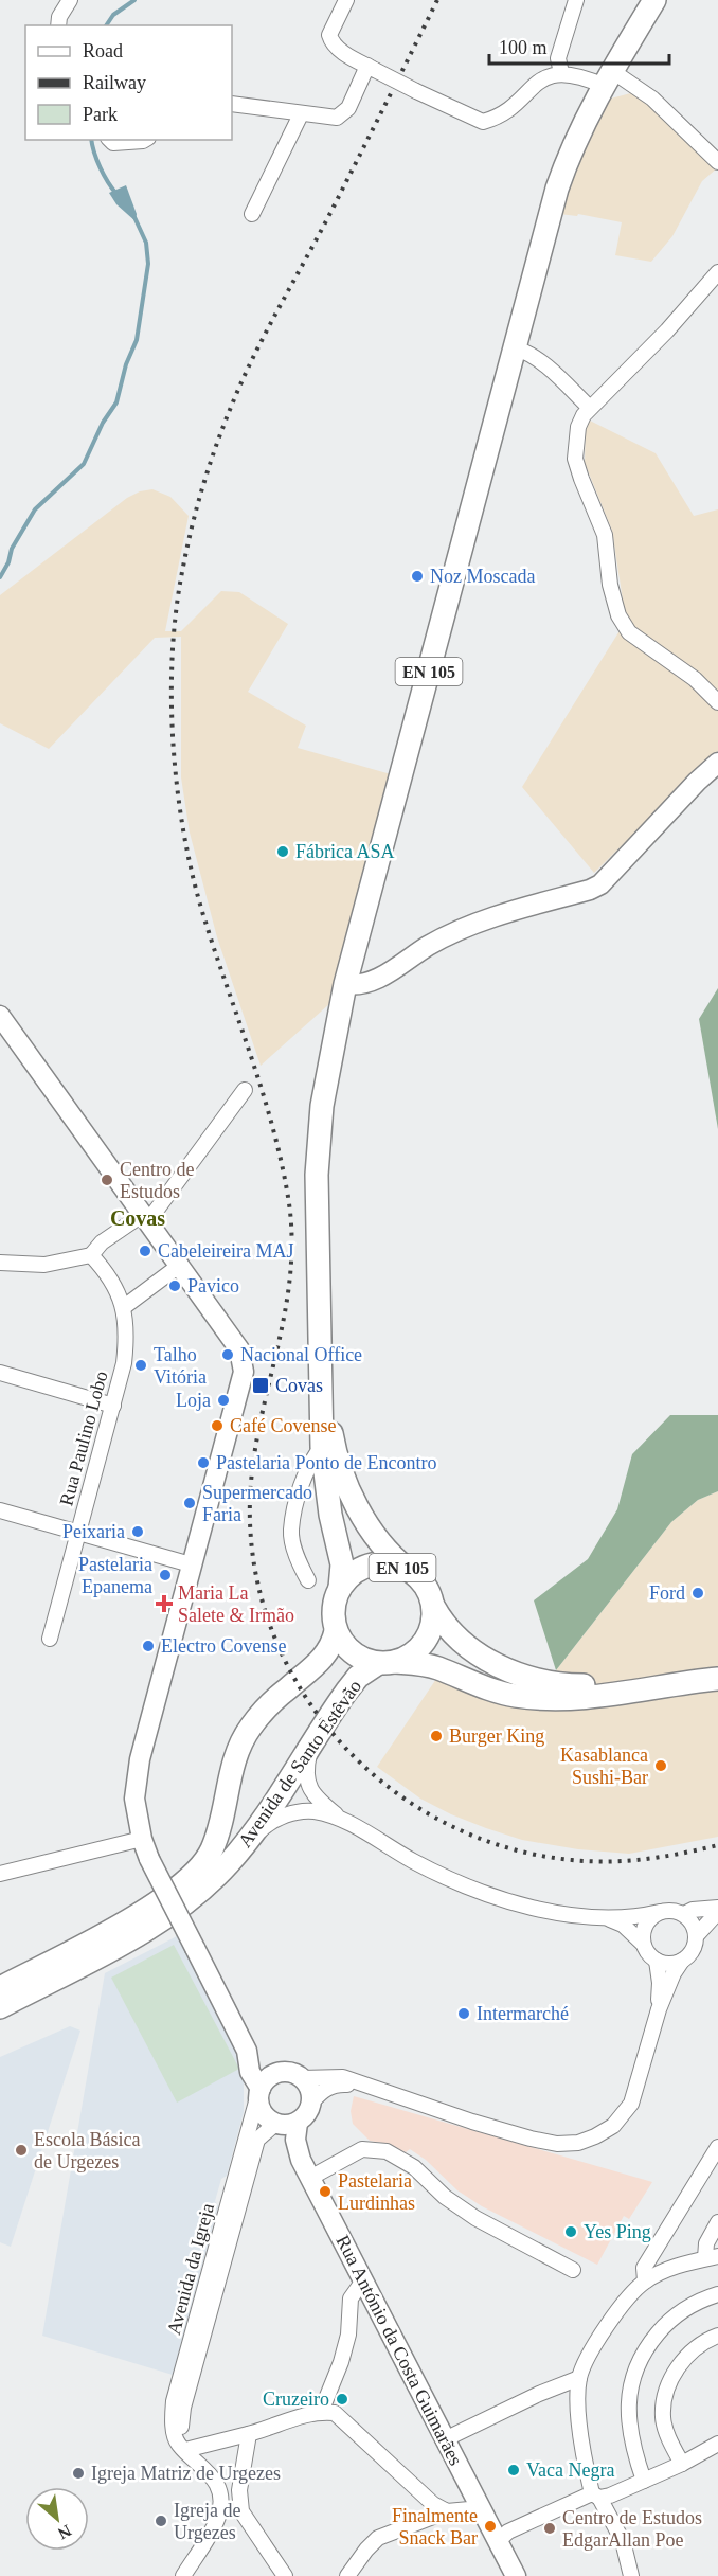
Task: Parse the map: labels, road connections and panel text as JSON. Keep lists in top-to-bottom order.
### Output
{
  "streets": {
    "main road": ["EN 105", "Avenida de Santo Estêvão", "Rua António da Costa Guimarães"],
    "street": ["Rua Paulino Lobo", "Avenida da Igreja"]
  },
  "crossings": [
    ["EN 105", "Avenida de Santo Estêvão"],
    ["Avenida da Igreja", "Rua António da Costa Guimarães"]
  ],
  "districts": ["Covas"],
  "places": {
    "other": [
      "Noz Moscada",
      "Fábrica ASA",
      "Centro de Estudos",
      "Cabeleireira MAJ",
      "Pavico",
      "Nacional Office",
      "Talho Vitória",
      "Loja",
      "Café Covense",
      "Pastelaria Ponto de Encontro",
      "Supermercado Faria",
      "Peixaria",
      "Pastelaria Epanema",
      "Ford",
      "Electro Covense",
      "Burger King",
      "Kasablanca Sushi-Bar",
      "Intermarché",
      "Escola Básica de Urgezes",
      "Pastelaria Lurdinhas",
      "Yes Ping",
      "Cruzeiro",
      "Vaca Negra",
      "Igreja Matriz de Urgezes",
      "Igreja de Urgezes",
      "Finalmente Snack Bar",
      "Centro de Estudos EdgarAllan Poe"
    ],
    "transit": ["Covas"],
    "health": ["Maria La Salete & Irmão"]
  },
  "legend": ["Road", "Railway", "Park"],
  "scale_bar": "100 m",
  "north": "bottom right"
}
